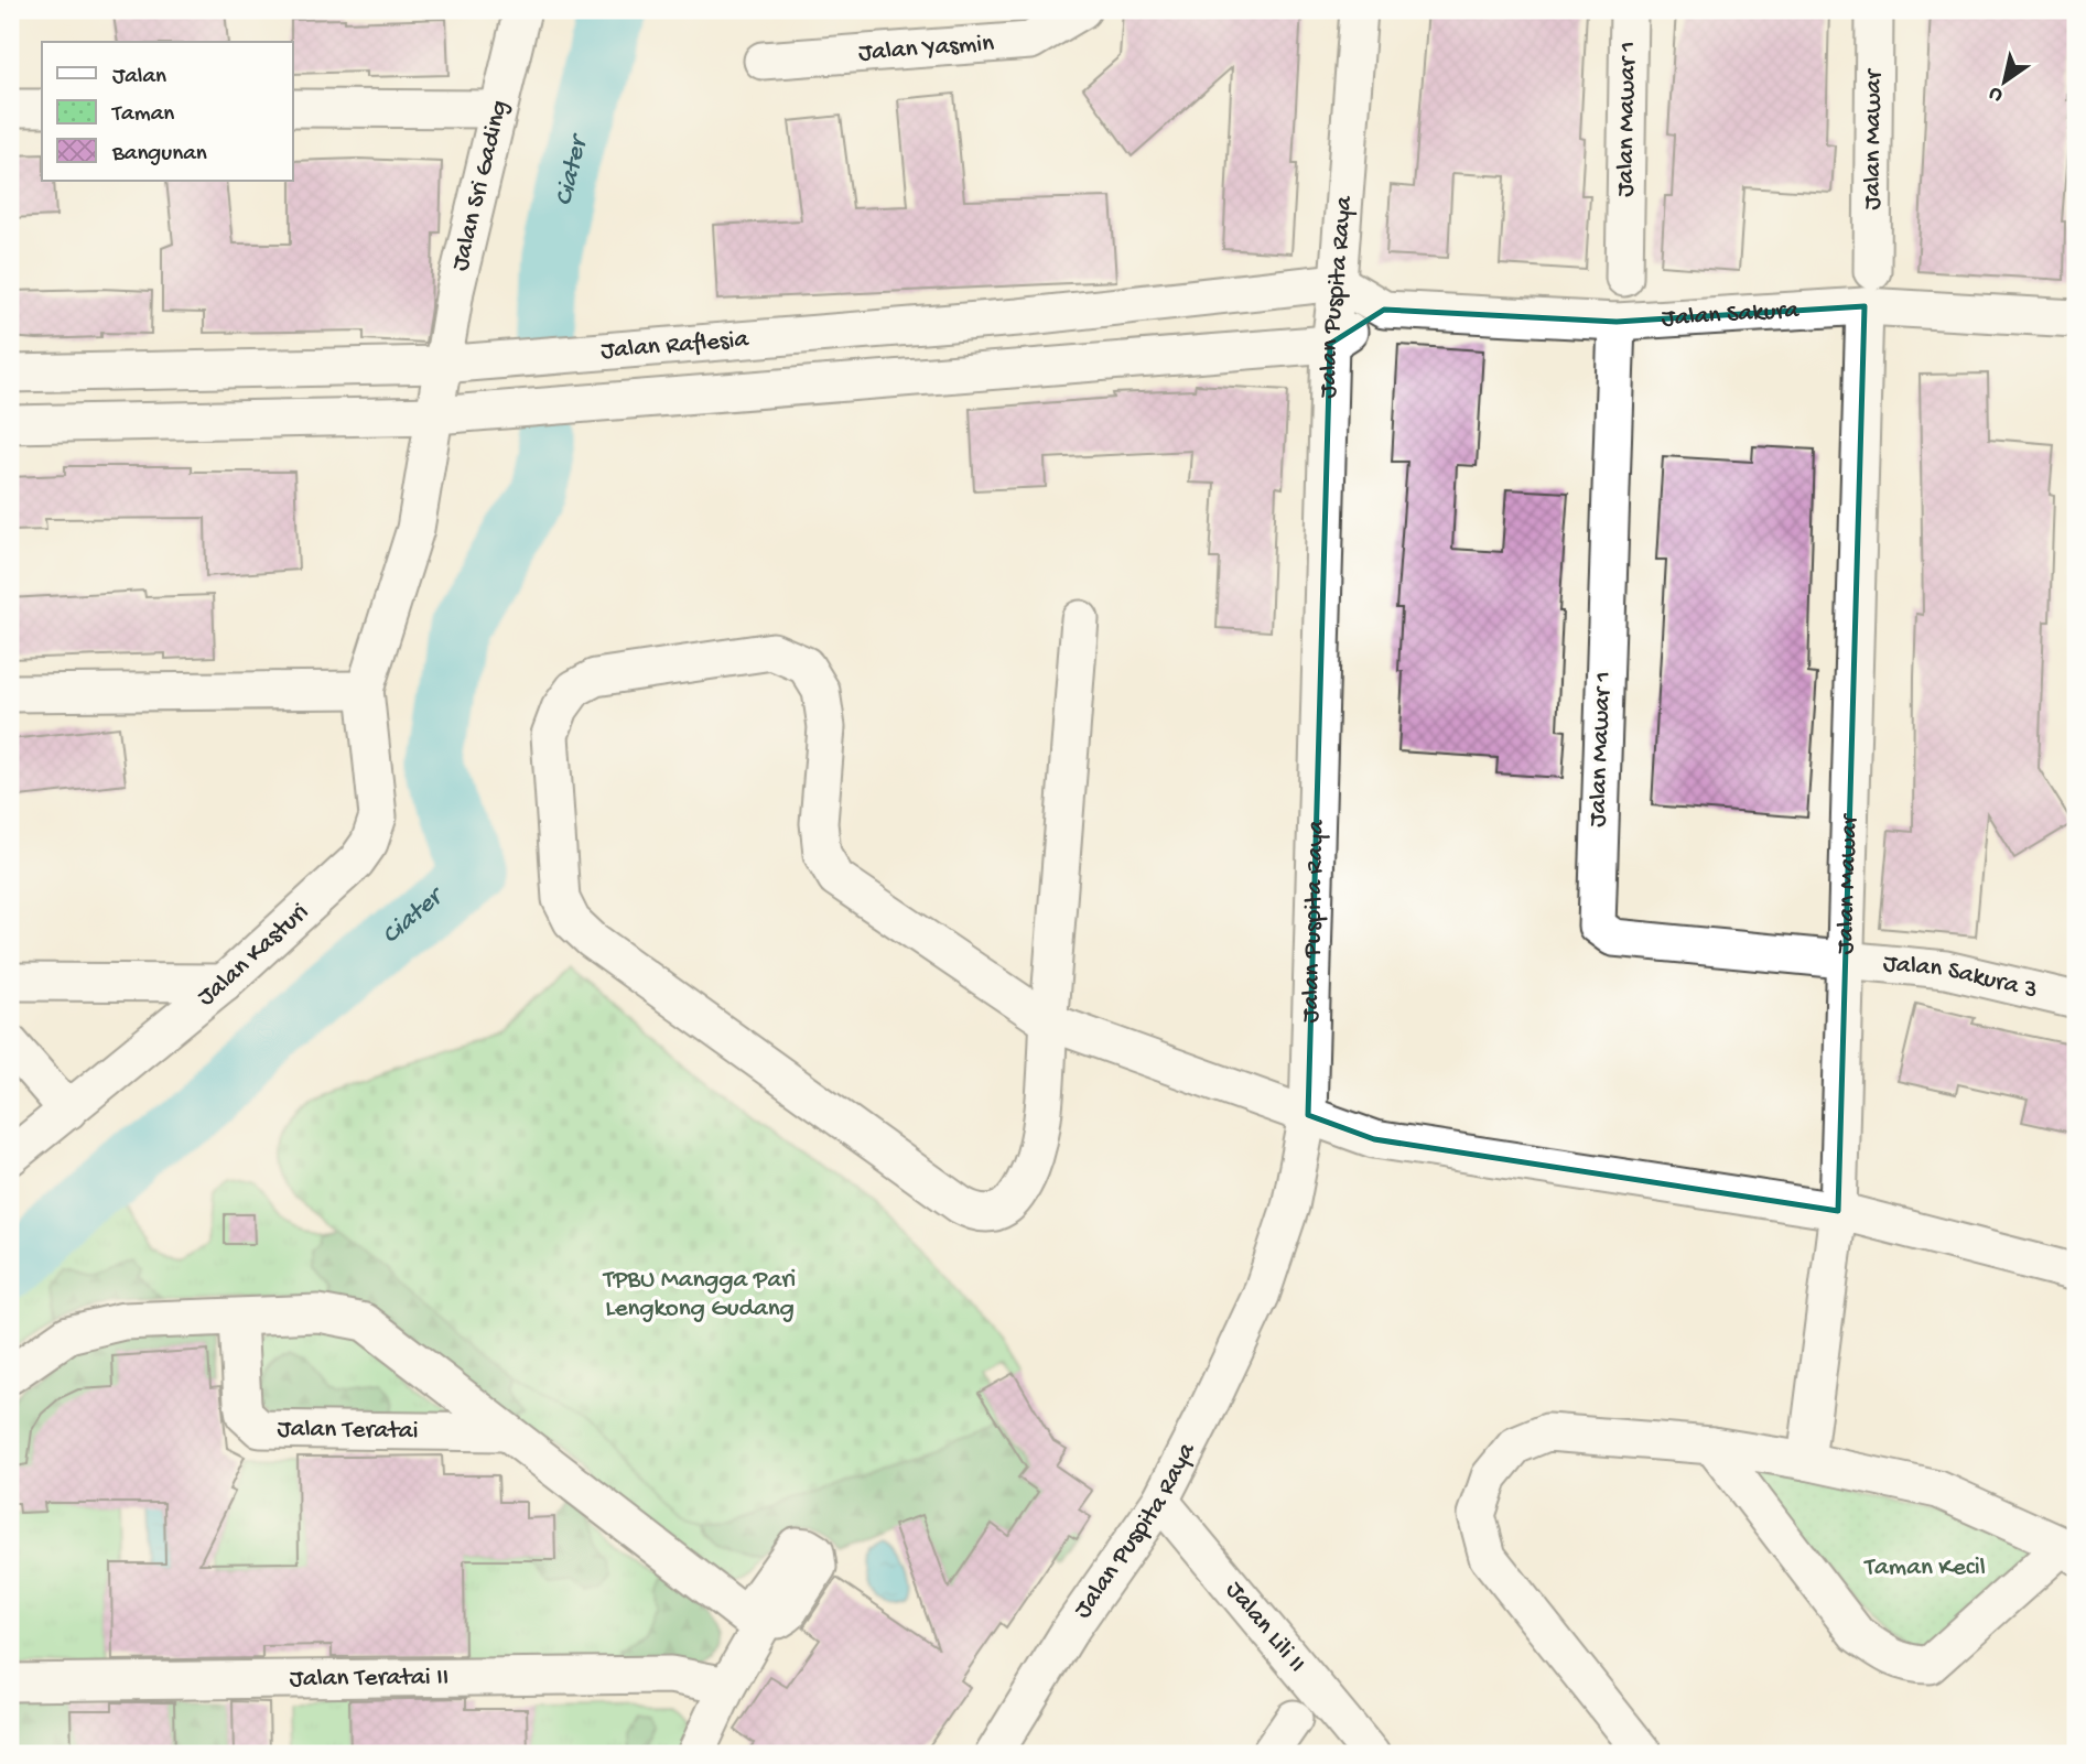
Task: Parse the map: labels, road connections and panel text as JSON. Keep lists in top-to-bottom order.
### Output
{
  "streets": {
    "street": [
      "Jalan Yasmin",
      "Jalan Mawar 1",
      "Jalan Mawar",
      "Jalan Sri Gading",
      "Jalan Puspita Raya",
      "Jalan Sakura",
      "Jalan Raflesia",
      "Jalan Kasturi",
      "Jalan Sakura 3",
      "Jalan Teratai",
      "Jalan Lili II",
      "Jalan Teratai II"
    ]
  },
  "crossings": [
    ["Jalan Mawar 1", "Jalan Mawar"],
    ["Jalan Mawar 1", "Jalan Sakura"],
    ["Jalan Mawar 1", "Jalan Sakura 3"],
    ["Jalan Mawar", "Jalan Sakura"],
    ["Jalan Mawar", "Jalan Sakura 3"],
    ["Jalan Sri Gading", "Jalan Raflesia"],
    ["Jalan Sri Gading", "Jalan Kasturi"],
    ["Jalan Puspita Raya", "Jalan Sakura"],
    ["Jalan Puspita Raya", "Jalan Raflesia"],
    ["Jalan Puspita Raya", "Jalan Lili II"],
    ["Jalan Sakura", "Jalan Raflesia"],
    ["Jalan Raflesia", "Jalan Kasturi"]
  ],
  "water": ["Ciater"],
  "parks": ["TPBU Mangga Pari Lengkong Gudang", "Taman Kecil"],
  "legend": ["Jalan", "Taman", "Bangunan"],
  "north": "bottom left"
}
